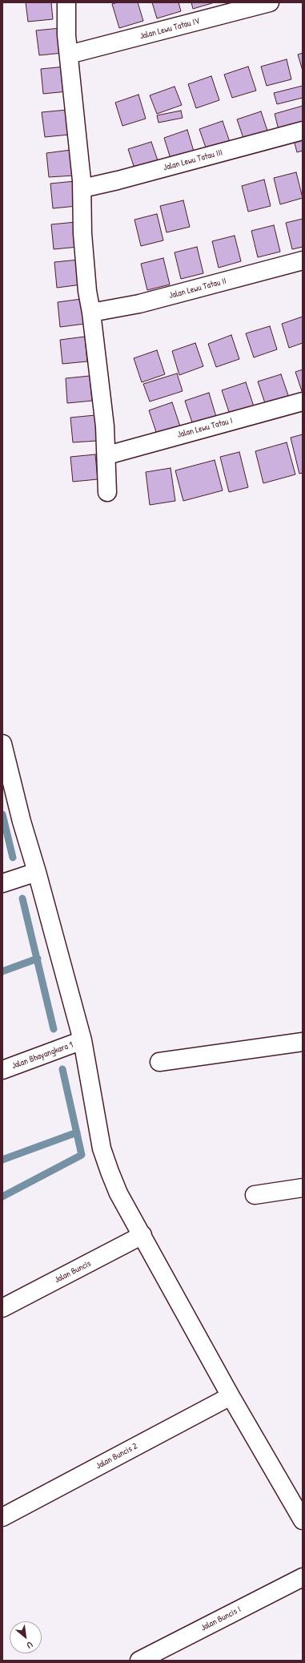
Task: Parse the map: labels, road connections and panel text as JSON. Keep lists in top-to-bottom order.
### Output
{
  "streets": {
    "street": [
      "Jalan Lewu Tatau IV",
      "Jalan Lewu Tatau III",
      "Jalan Lewu Tatau II",
      "Jalan Lewu Tatau I",
      "Jalan Bhayangkara 1",
      "Jalan Buncis",
      "Jalan Buncis 2",
      "Jalan Buncis I"
    ]
  },
  "north": "bottom right"
}
